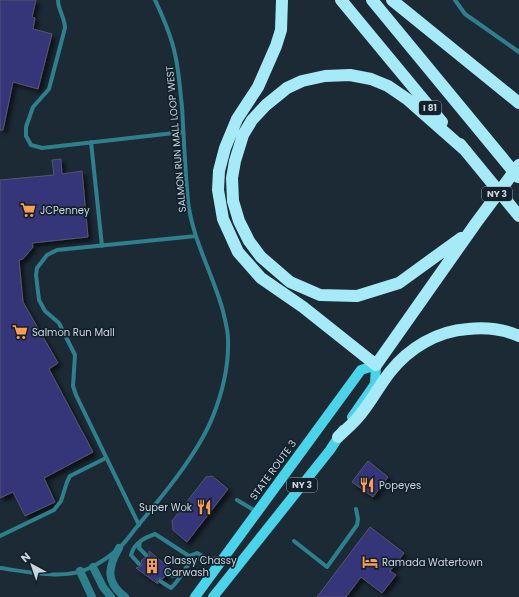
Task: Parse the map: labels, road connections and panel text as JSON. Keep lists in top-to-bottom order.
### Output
{
  "streets": {
    "highway": ["I 81", "NY 3", "STATE ROUTE 3"],
    "lane": ["SALMON RUN MALL LOOP WEST"]
  },
  "crossings": [
    ["NY 3", "STATE ROUTE 3"]
  ],
  "places": {
    "supermarket": ["JCPenney", "Salmon Run Mall"],
    "restaurant": ["Popeyes", "Super Wok"],
    "hotel": ["Ramada Watertown"],
    "building": ["Classy Chassy Carwash"]
  },
  "north": "top left"
}
